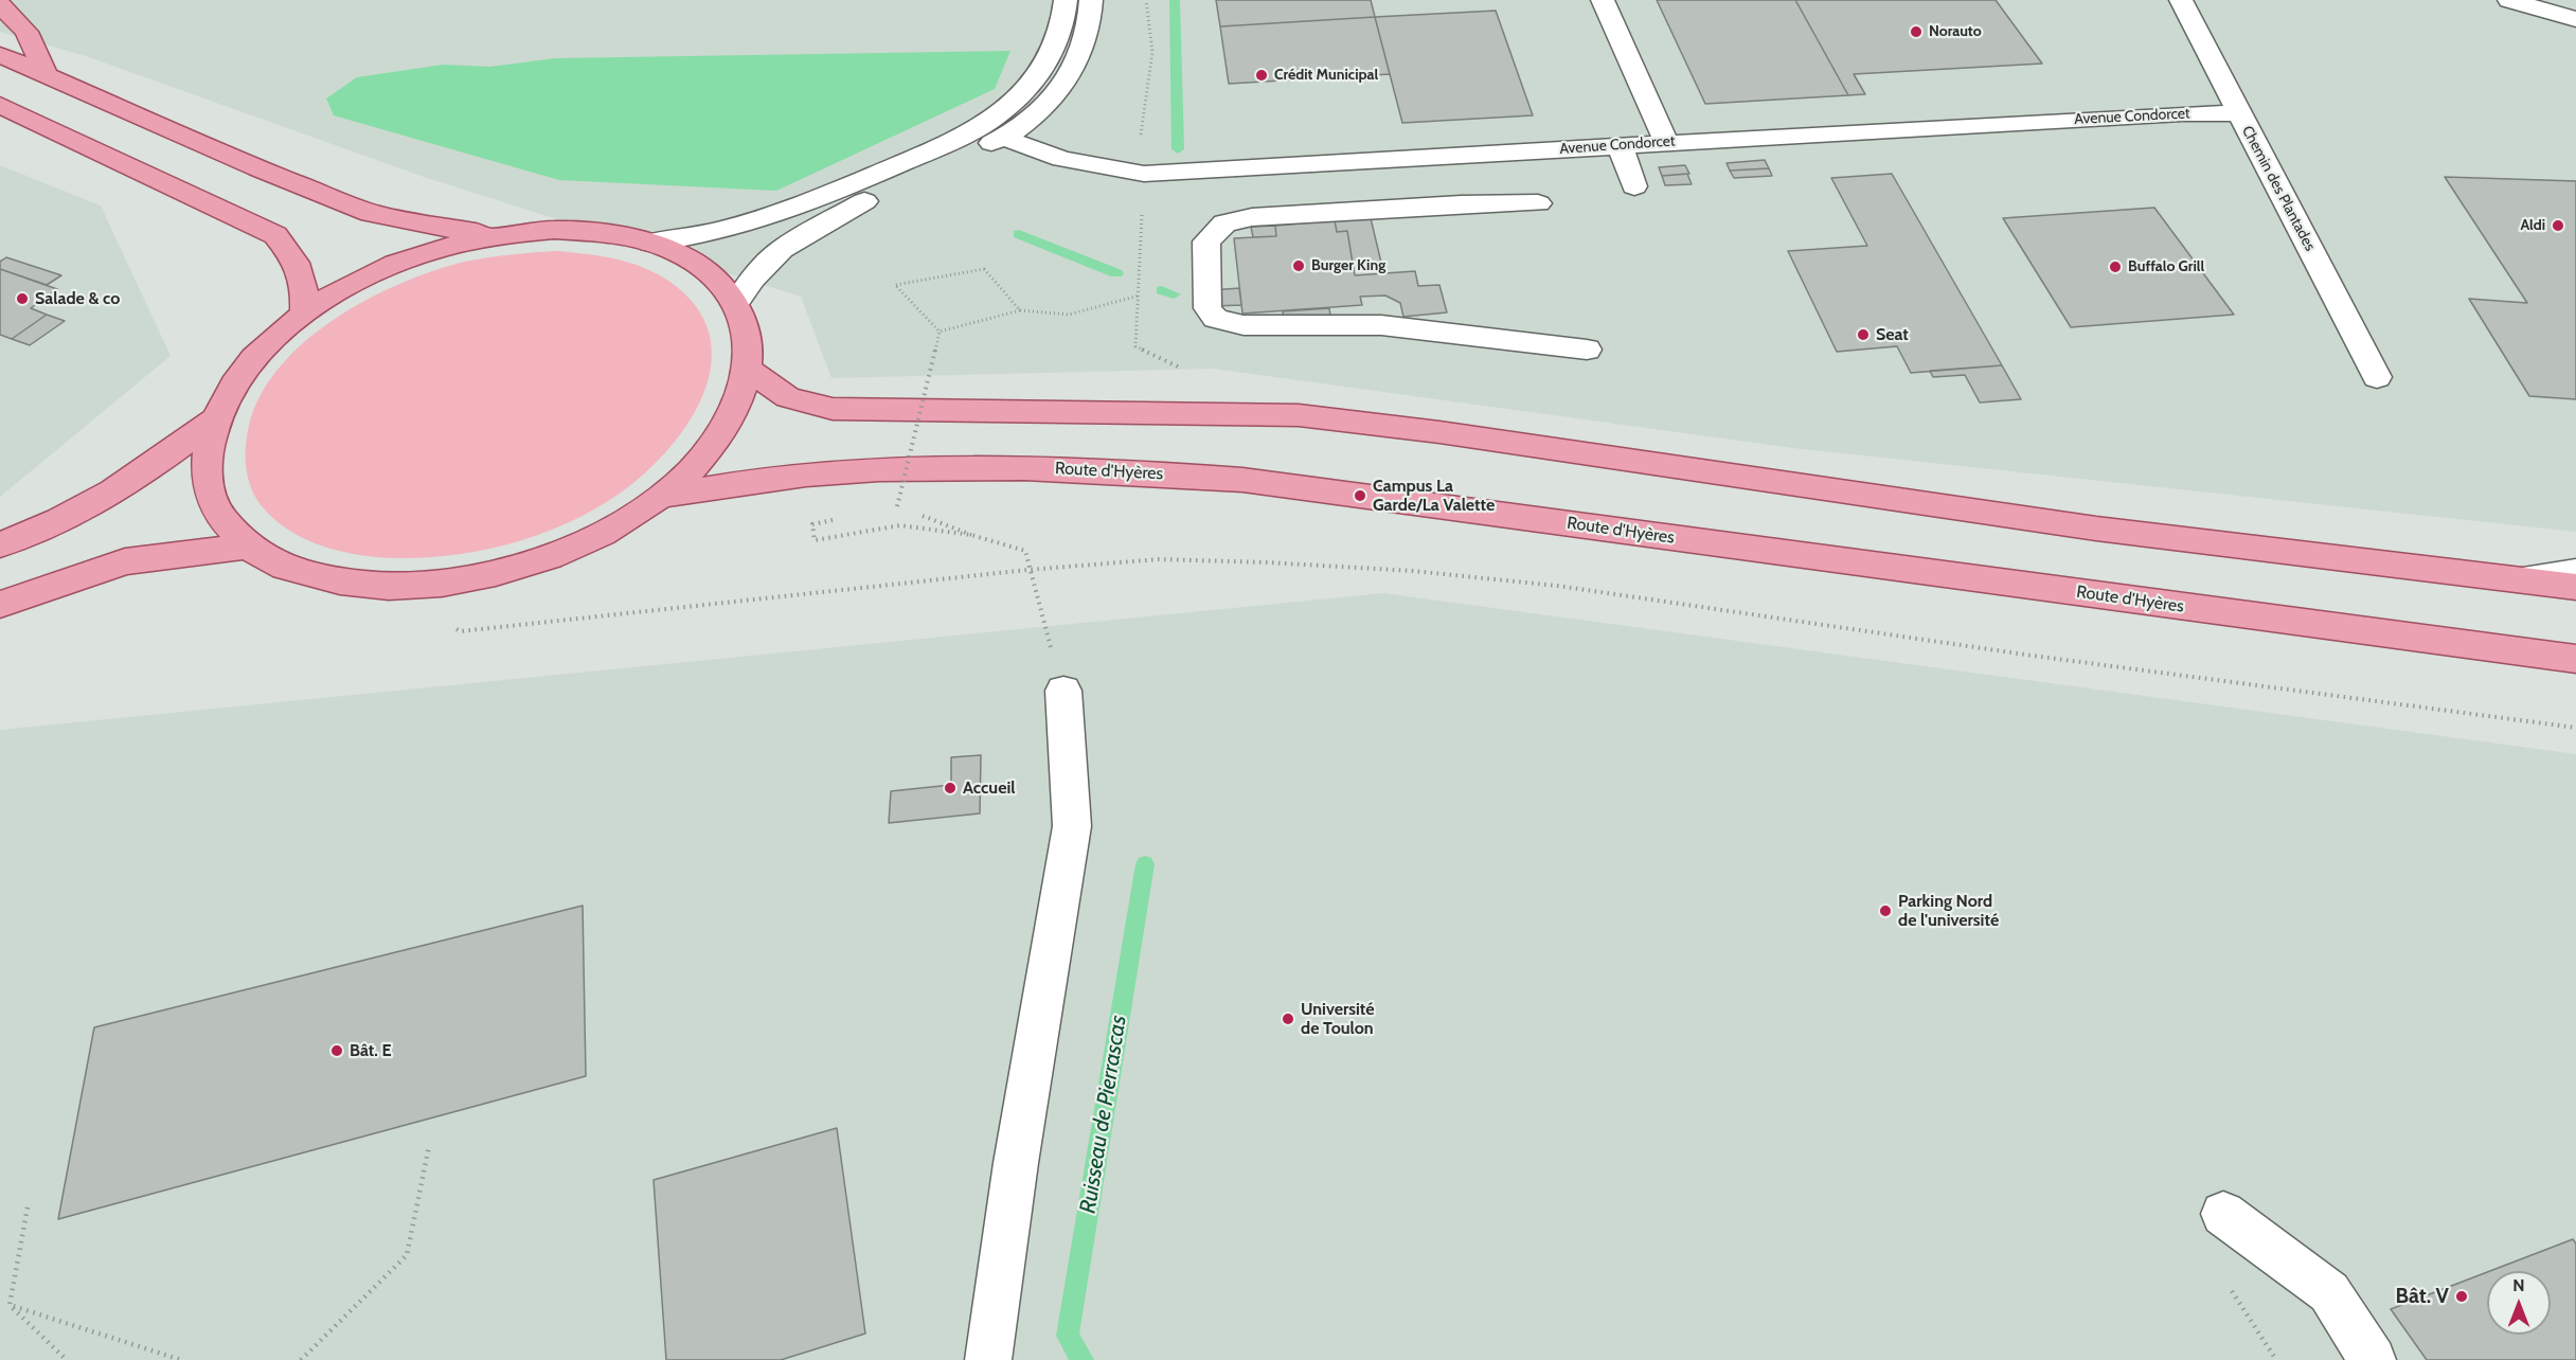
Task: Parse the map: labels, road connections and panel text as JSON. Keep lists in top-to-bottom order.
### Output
{
  "streets": {
    "main road": ["Route d'Hyères"],
    "street": ["Avenue Condorcet", "Chemin des Plantades"]
  },
  "crossings": [
    ["Avenue Condorcet", "Chemin des Plantades"]
  ],
  "water": ["Ruisseau de Pierrascas"],
  "places": [
    "Norauto",
    "Crédit Municipal",
    "Aldi",
    "Burger King",
    "Buffalo Grill",
    "Salade & co",
    "Seat",
    "Campus La Garde/La Valette",
    "Accueil",
    "Parking Nord de l'université",
    "Université de Toulon",
    "Bât. E",
    "Bât. V"
  ],
  "north": "top"
}
